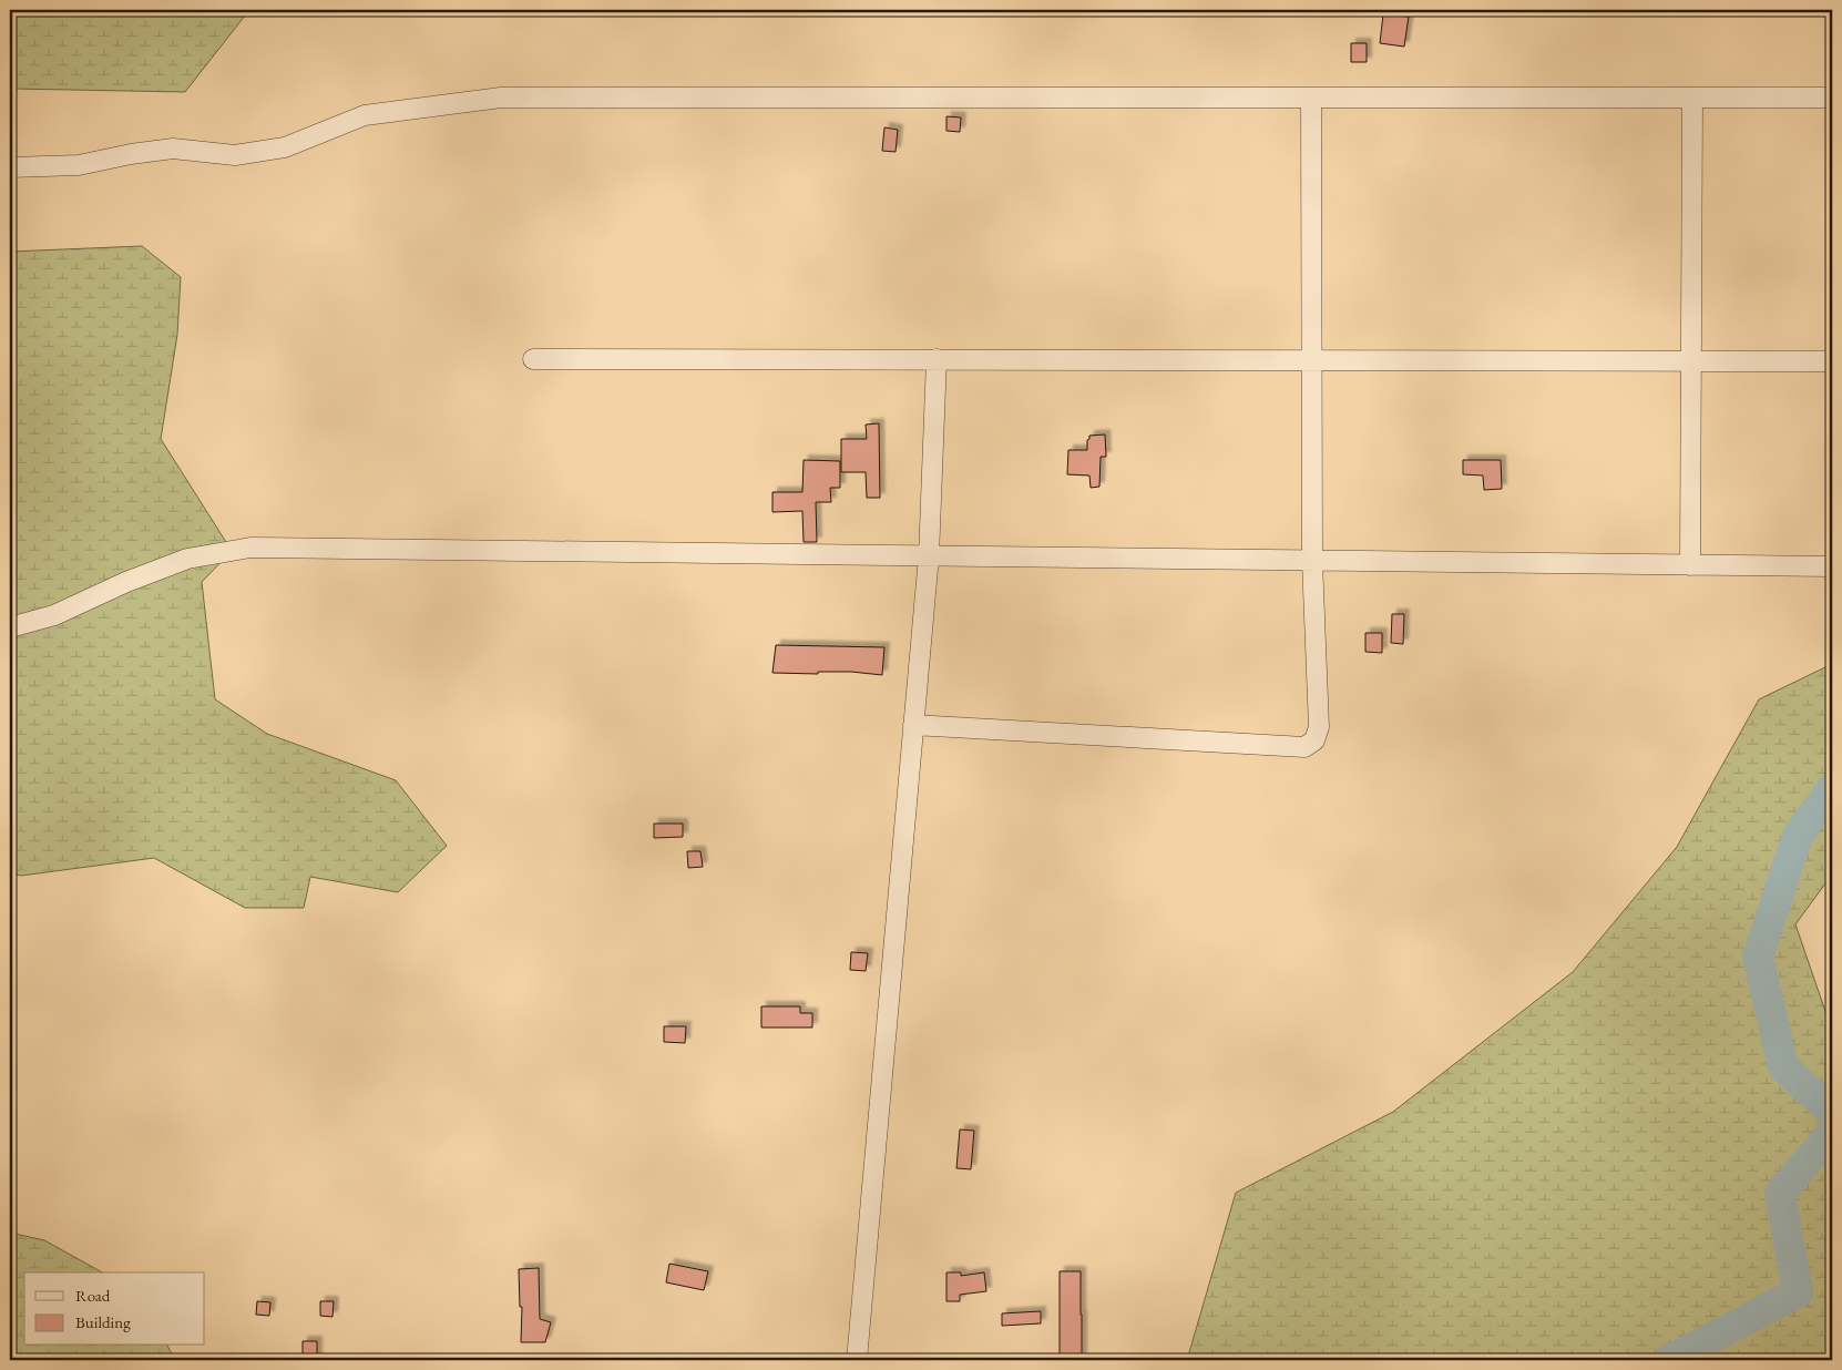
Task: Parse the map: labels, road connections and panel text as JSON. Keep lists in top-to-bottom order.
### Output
{
  "legend": ["Road", "Building"]
}
